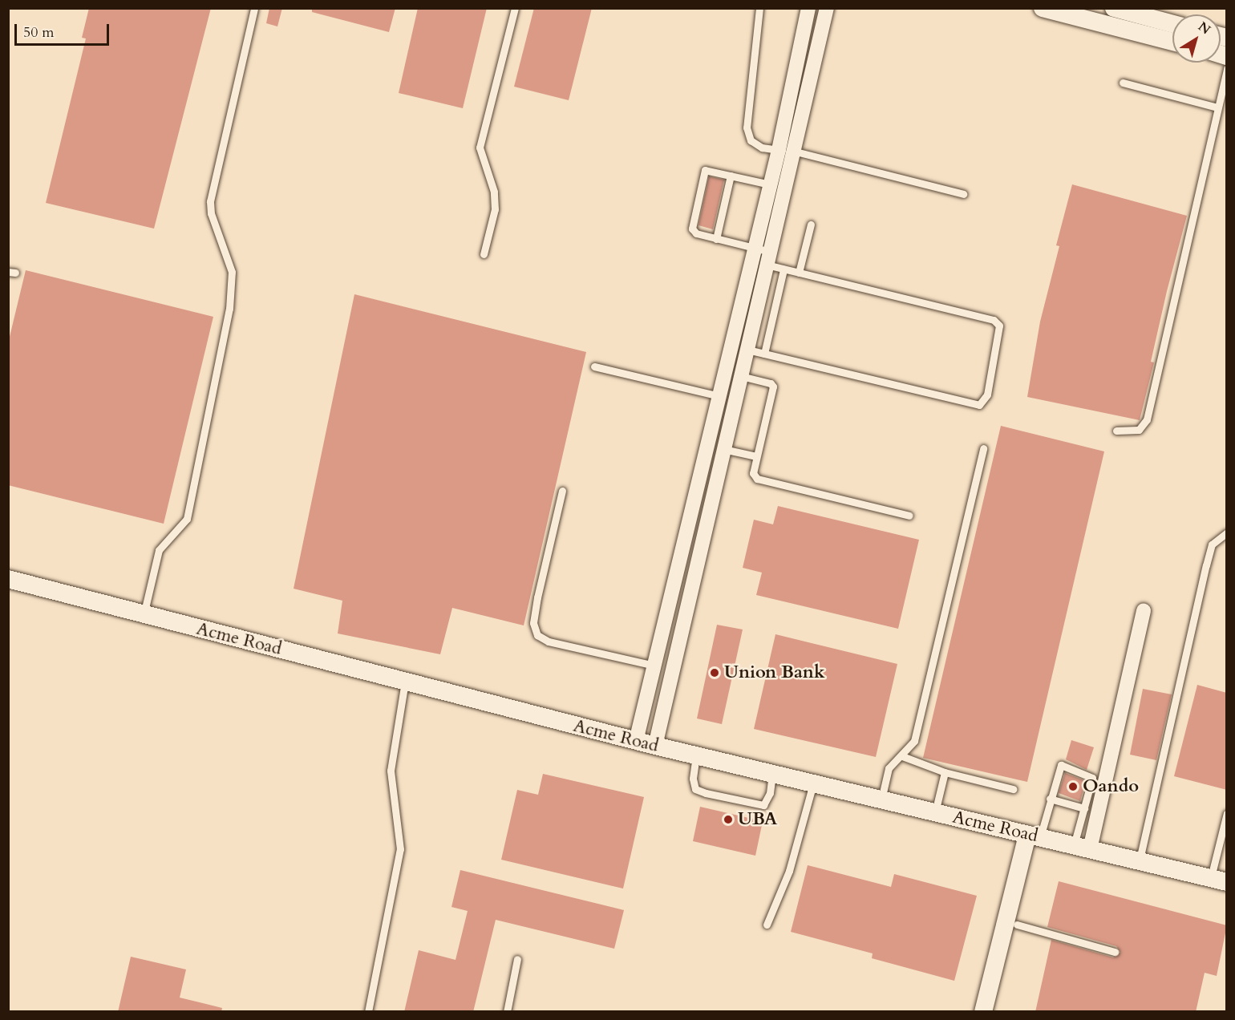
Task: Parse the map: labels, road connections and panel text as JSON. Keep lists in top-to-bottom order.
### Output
{
  "streets": {
    "street": ["Acme Road"]
  },
  "places": ["Union Bank", "Oando", "UBA"],
  "scale_bar": "50 m",
  "north": "top right"
}
